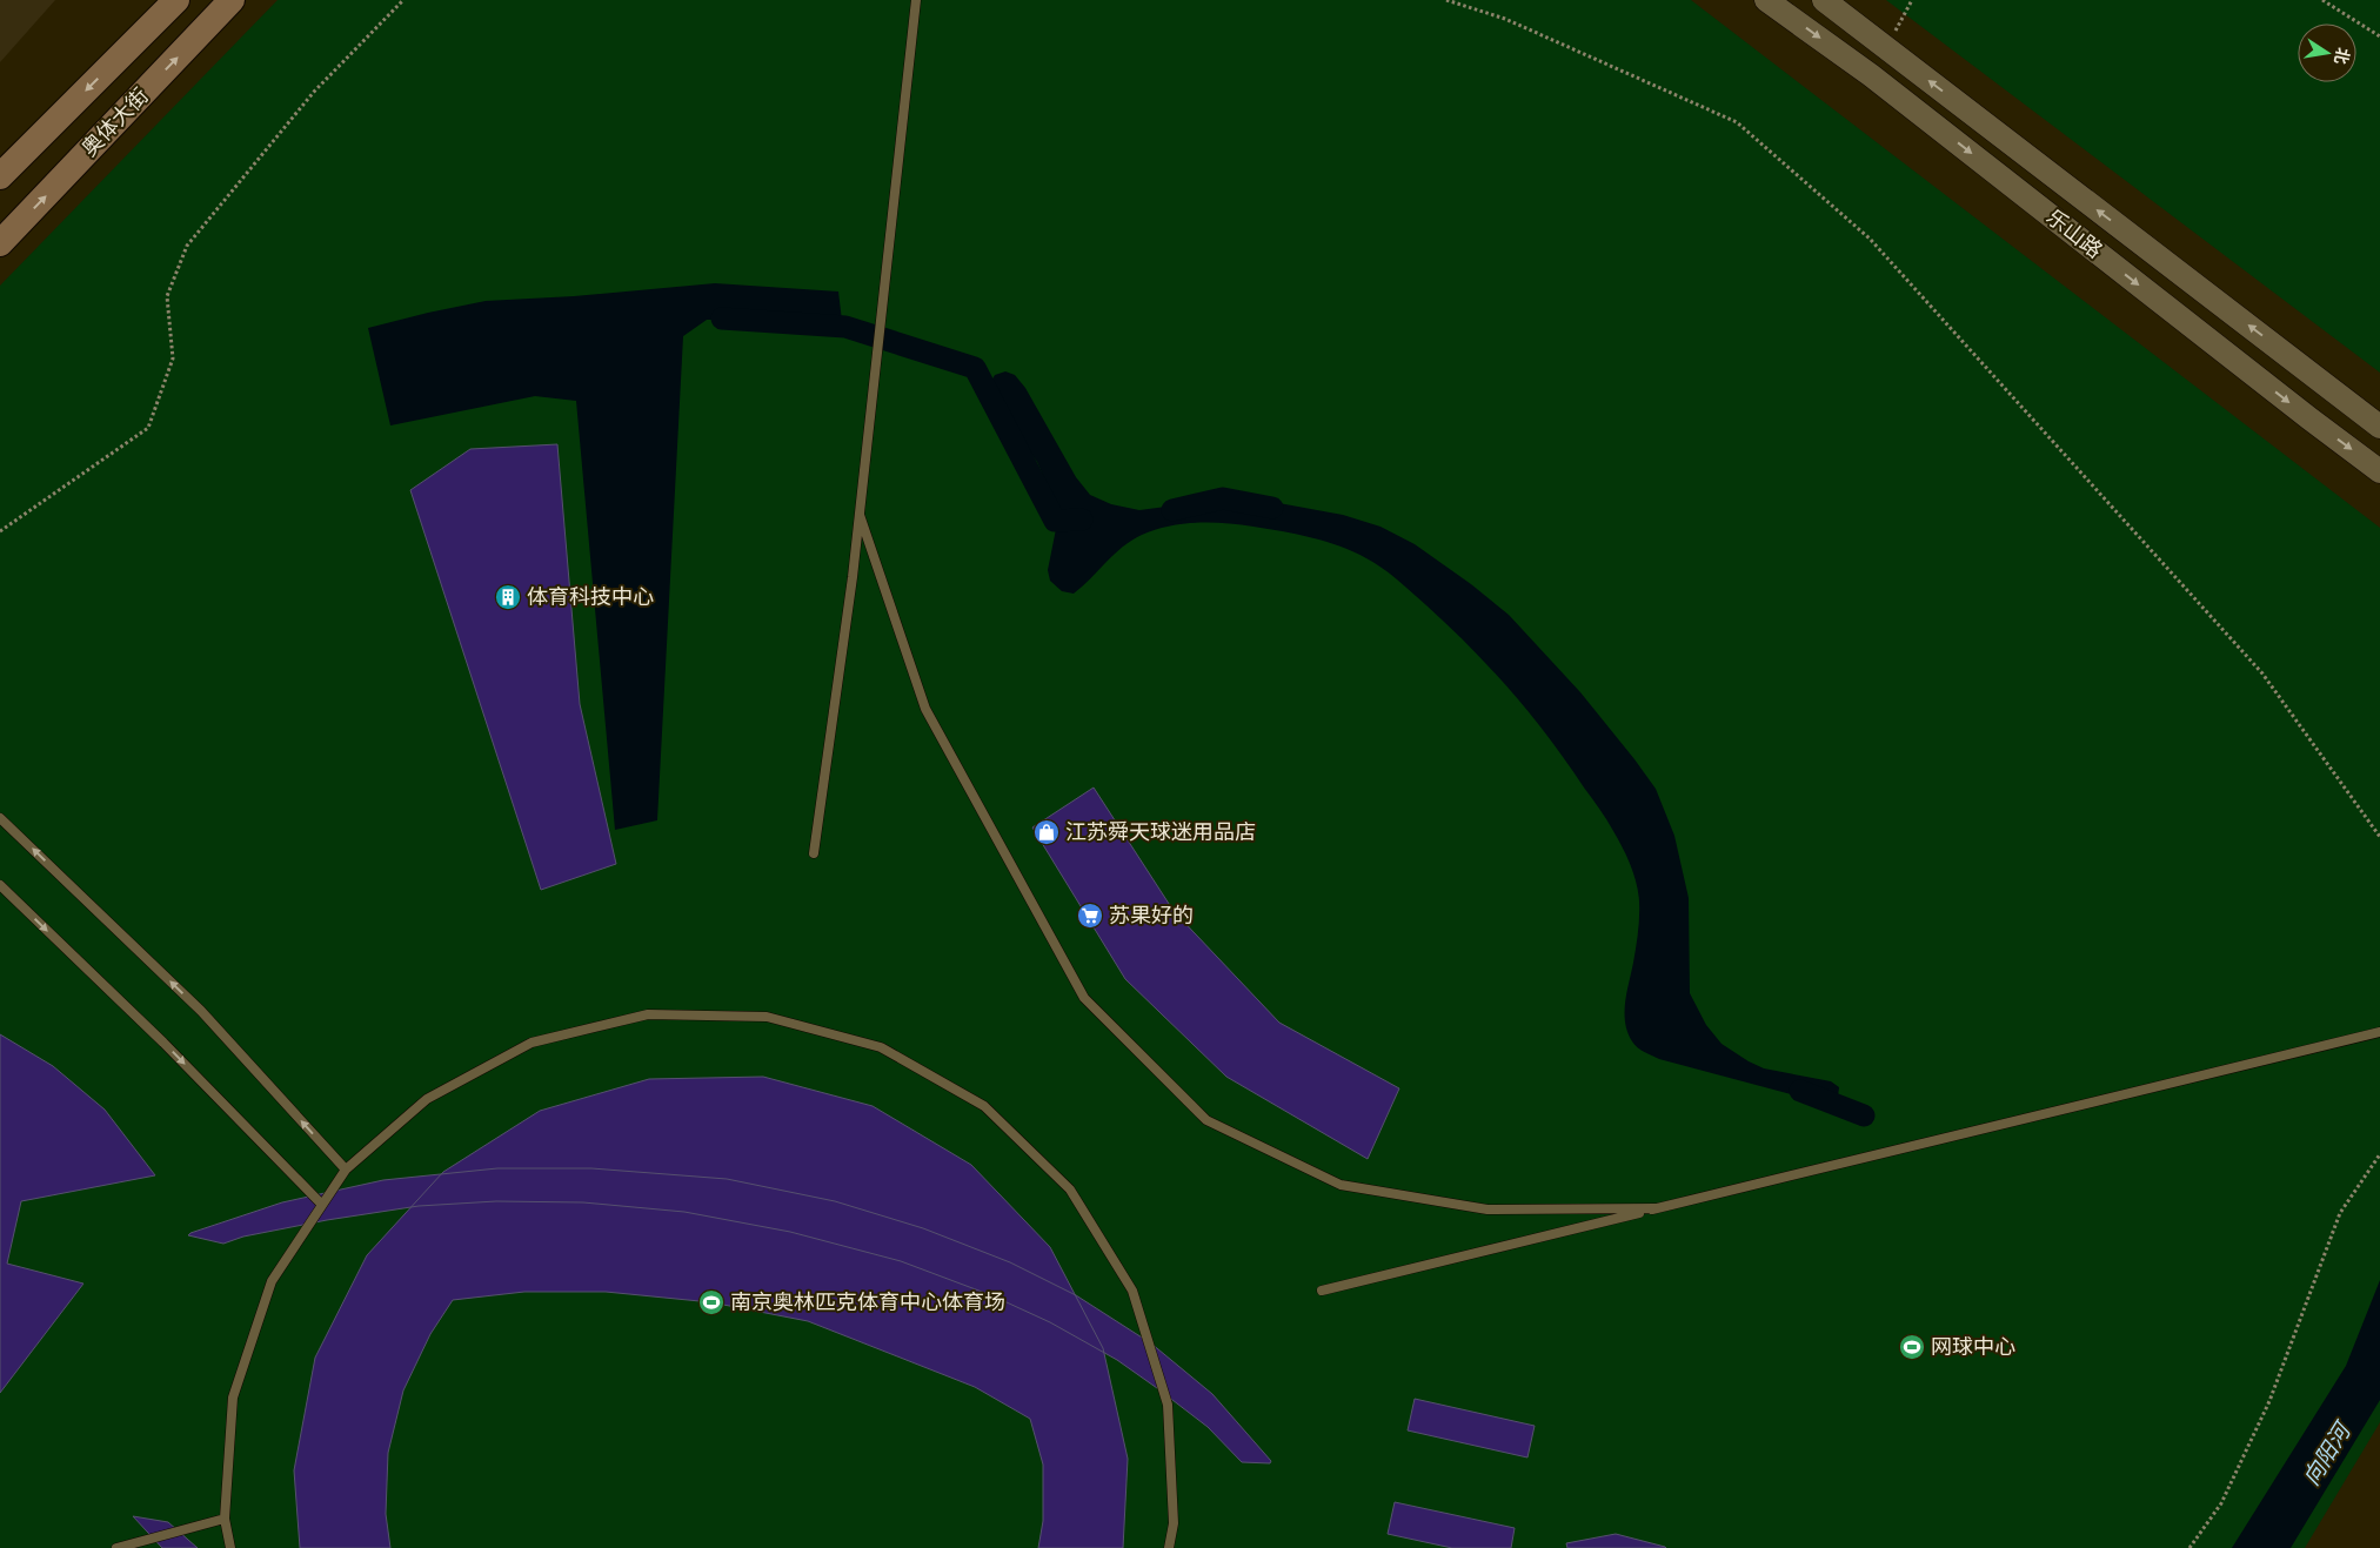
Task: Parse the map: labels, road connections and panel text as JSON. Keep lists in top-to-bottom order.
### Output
{
  "streets": {
    "main road": ["奥体大街"],
    "street": ["乐山路"]
  },
  "water": ["向阳河"],
  "places": {
    "building": ["体育科技中心"],
    "shop": ["江苏舜天球迷用品店"],
    "supermarket": ["苏果好的"],
    "sports": ["南京奥林匹克体育中心体育场", "网球中心"]
  },
  "north": "right"
}
